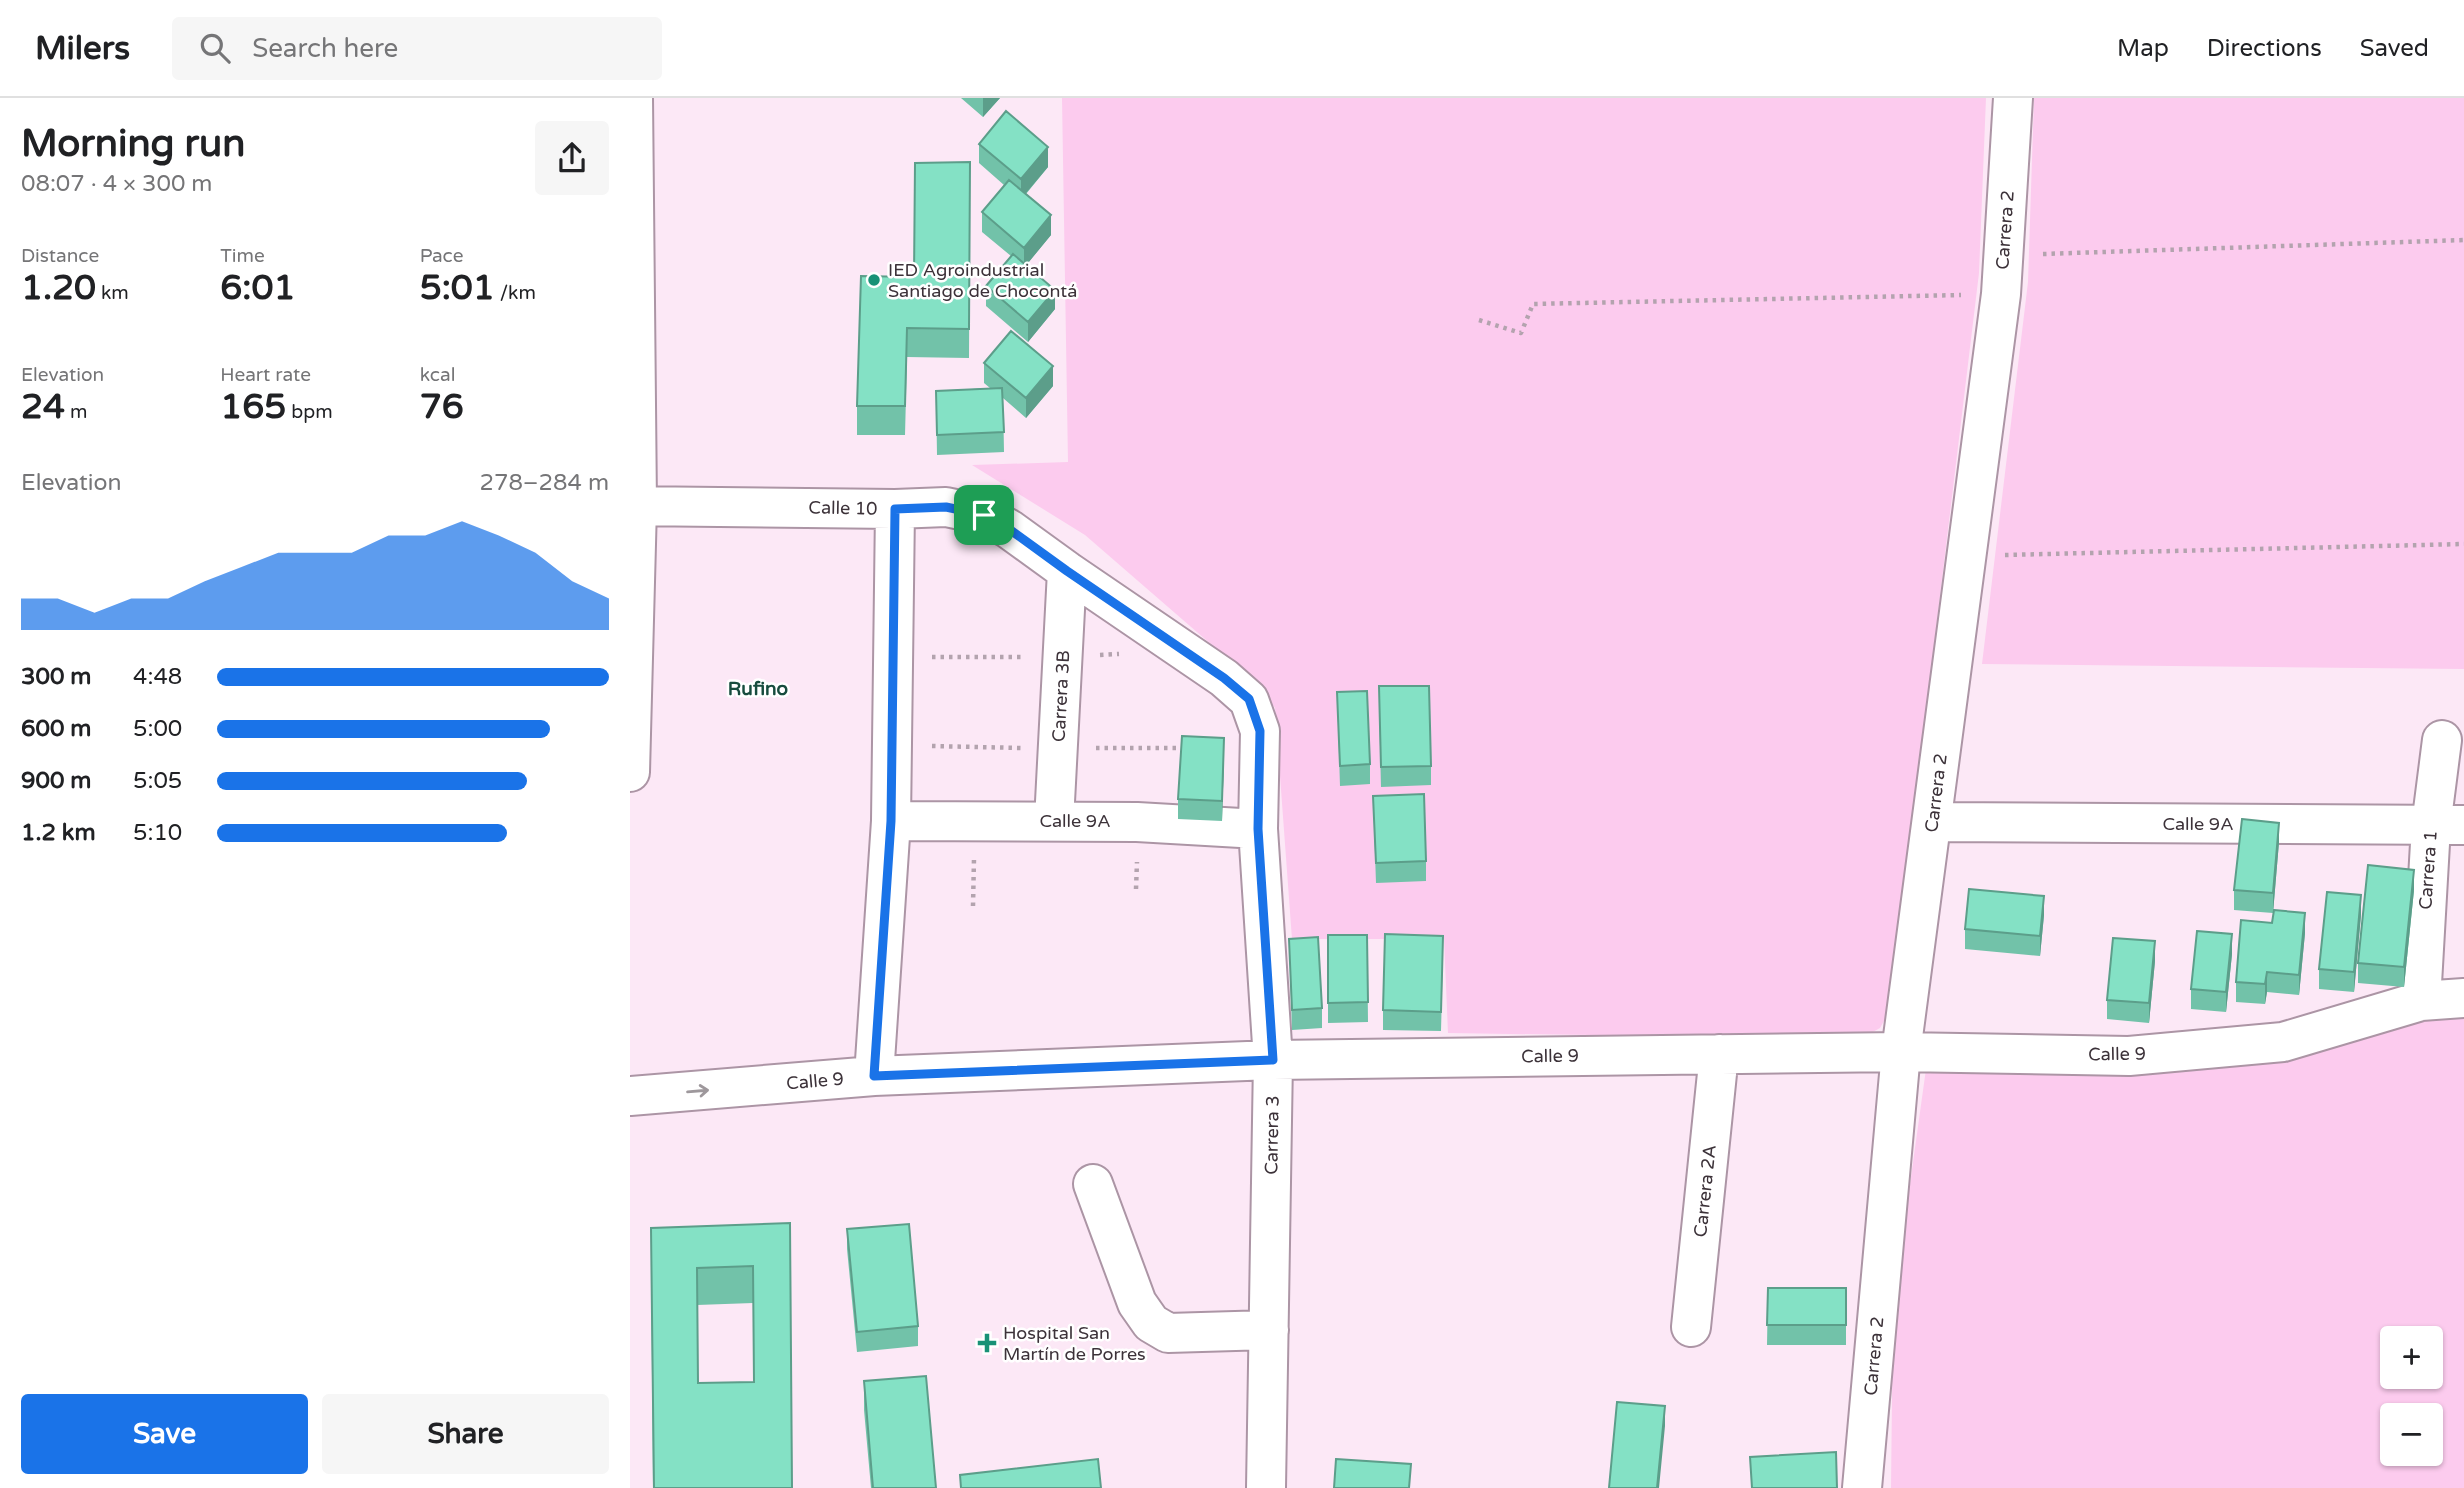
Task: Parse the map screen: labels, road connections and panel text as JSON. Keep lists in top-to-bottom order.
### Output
{
  "streets": {
    "street": [
      "Carrera 2",
      "Calle 10",
      "Carrera 3B",
      "Calle 9A",
      "Carrera 1",
      "Calle 9",
      "Carrera 3",
      "Carrera 2A"
    ]
  },
  "crossings": [
    ["Carrera 2", "Calle 9A"],
    ["Carrera 2", "Calle 9"],
    ["Calle 10", "Carrera 3B"],
    ["Calle 10", "Carrera 3"],
    ["Carrera 3B", "Calle 9A"],
    ["Calle 9A", "Carrera 1"],
    ["Calle 9A", "Carrera 3"],
    ["Carrera 1", "Calle 9"],
    ["Calle 9", "Carrera 3"],
    ["Calle 9", "Carrera 2A"]
  ],
  "districts": ["Rufino"],
  "places": {
    "other": ["IED Agroindustrial Santiago de Chocontá"],
    "health": ["Hospital San Martín de Porres"]
  },
  "page": {
    "header": "Milers",
    "search": "Search here",
    "nav": ["Map", "Directions", "Saved"],
    "heading": ["Morning run", "08:07 · 4 × 300 m"],
    "stats": [
      ["Distance", "1.20 km"],
      ["Time", "6:01"],
      ["Pace", "5:01 /km"],
      ["Elevation", "24 m"],
      ["Heart rate", "165 bpm"],
      ["kcal", "76"]
    ],
    "chart": ["Elevation", "278–284 m"],
    "list": [
      {
        "name": "300 m",
        "note": "4:48"
      },
      {
        "name": "600 m",
        "note": "5:00"
      },
      {
        "name": "900 m",
        "note": "5:05"
      },
      {
        "name": "1.2 km",
        "note": "5:10"
      }
    ],
    "map_buttons": ["+", "−"],
    "buttons": ["Save", "Share"]
  }
}
